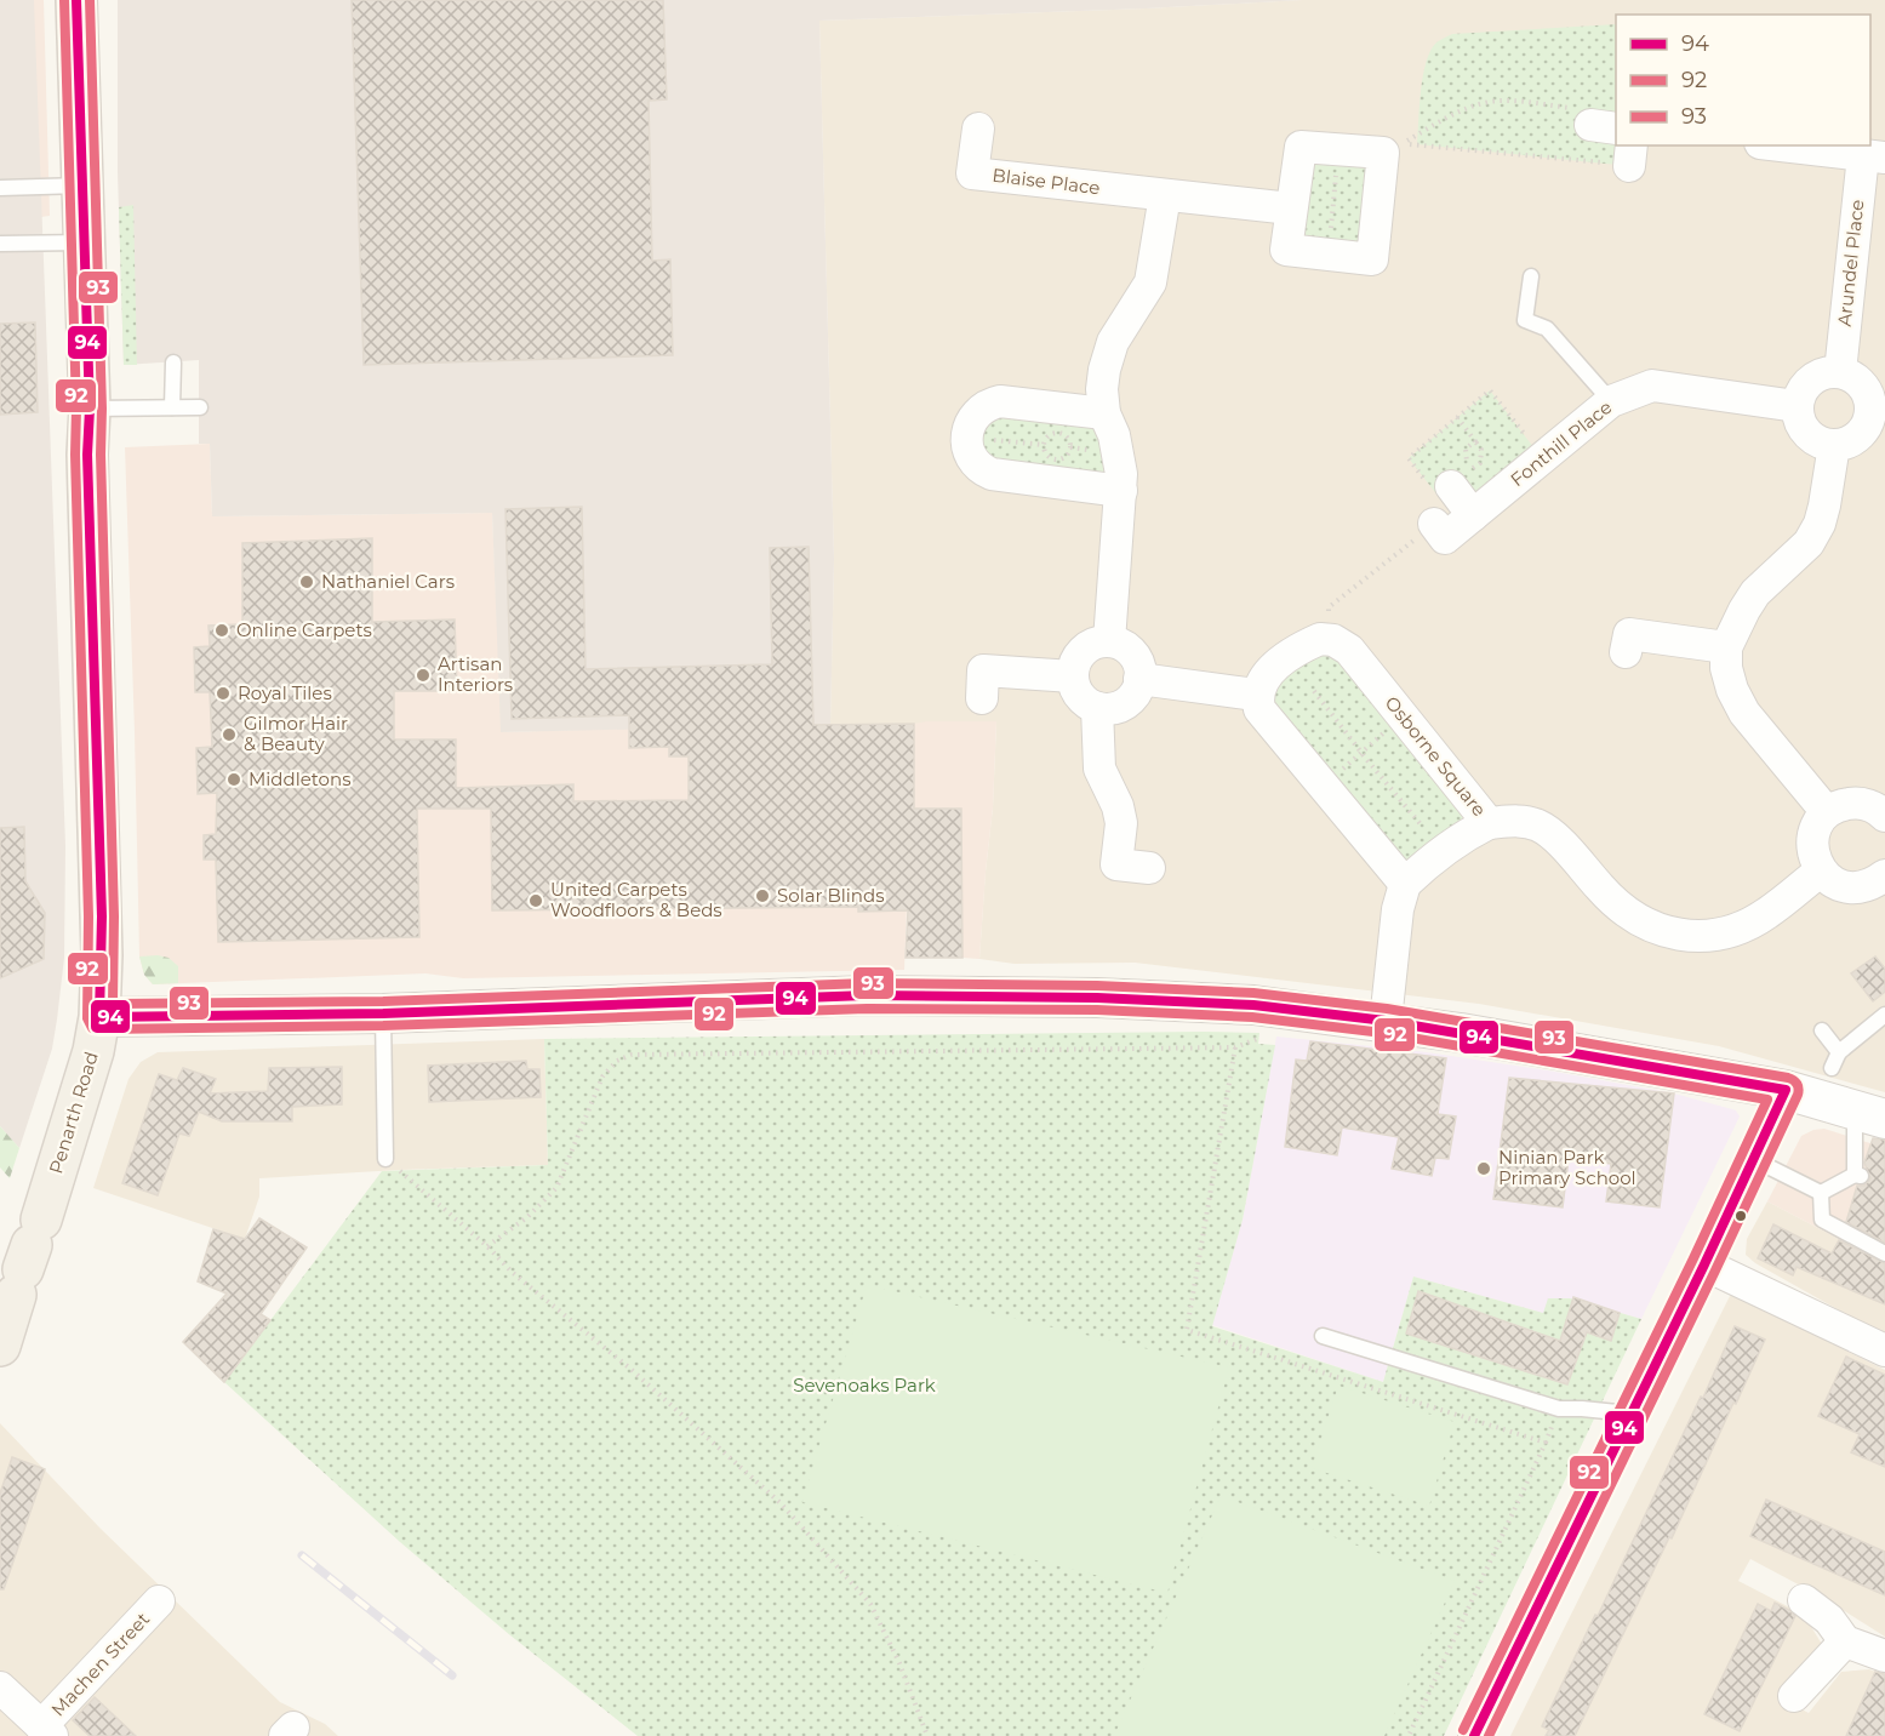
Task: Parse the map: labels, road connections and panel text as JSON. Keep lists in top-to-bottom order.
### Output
{
  "streets": {
    "main road": ["Penarth Road"],
    "street": [
      "Blaise Place",
      "Arundel Place",
      "Fonthill Place",
      "Osborne Square",
      "Machen Street"
    ]
  },
  "crossings": [
    ["Arundel Place", "Fonthill Place"]
  ],
  "parks": ["Sevenoaks Park"],
  "places": [
    "Nathaniel Cars",
    "Online Carpets",
    "Artisan Interiors",
    "Royal Tiles",
    "Gilmor Hair & Beauty",
    "Middletons",
    "Solar Blinds",
    "United Carpets Woodfloors & Beds",
    "Ninian Park Primary School"
  ],
  "lines": ["transit line 94", "transit line 92", "transit line 93"],
  "legend": ["94", "92", "93"]
}
